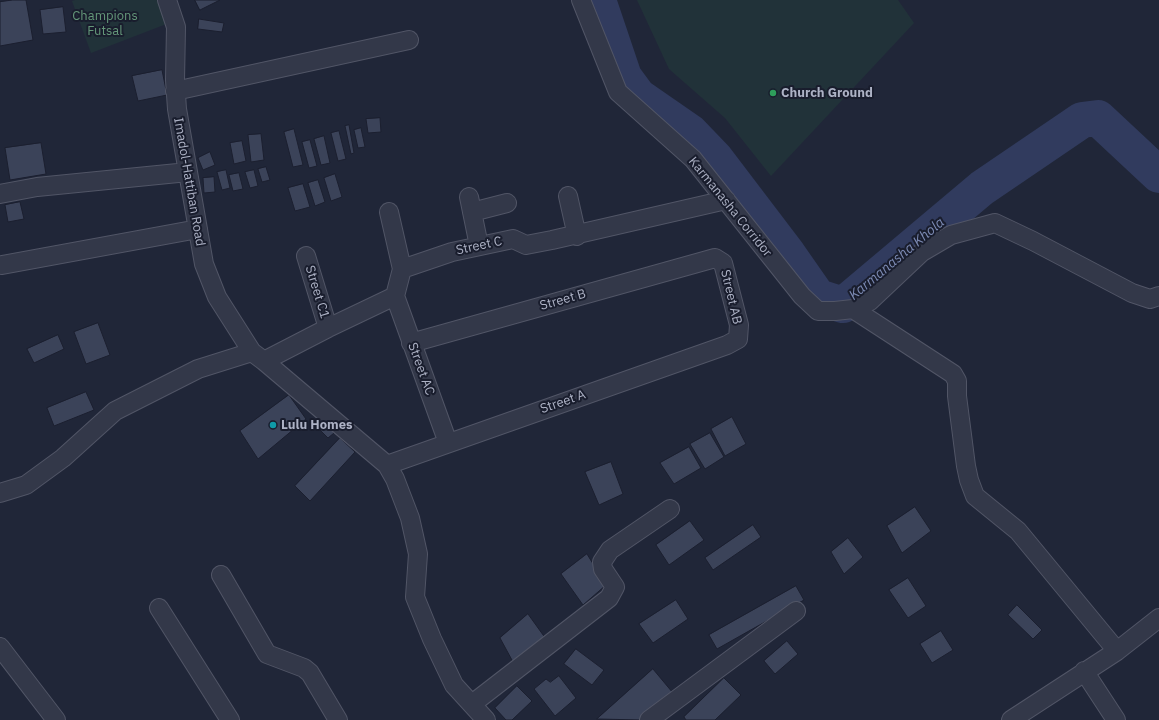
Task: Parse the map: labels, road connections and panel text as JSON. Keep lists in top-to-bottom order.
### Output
{
  "streets": {
    "street": [
      "Imadol-Hattiban Road",
      "Karmanasha Corridor",
      "Street C",
      "Street C1",
      "Street AB",
      "Street B",
      "Street AC",
      "Street A"
    ]
  },
  "crossings": [
    ["Imadol-Hattiban Road", "Street A"],
    ["Karmanasha Corridor", "Street C"],
    ["Street AB", "Street B"],
    ["Street AB", "Street A"],
    ["Street B", "Street AC"],
    ["Street AC", "Street A"]
  ],
  "water": ["Karmanasha Khola"],
  "parks": ["Champions Futsal"],
  "places": ["Church Ground", "Lulu Homes"]
}
